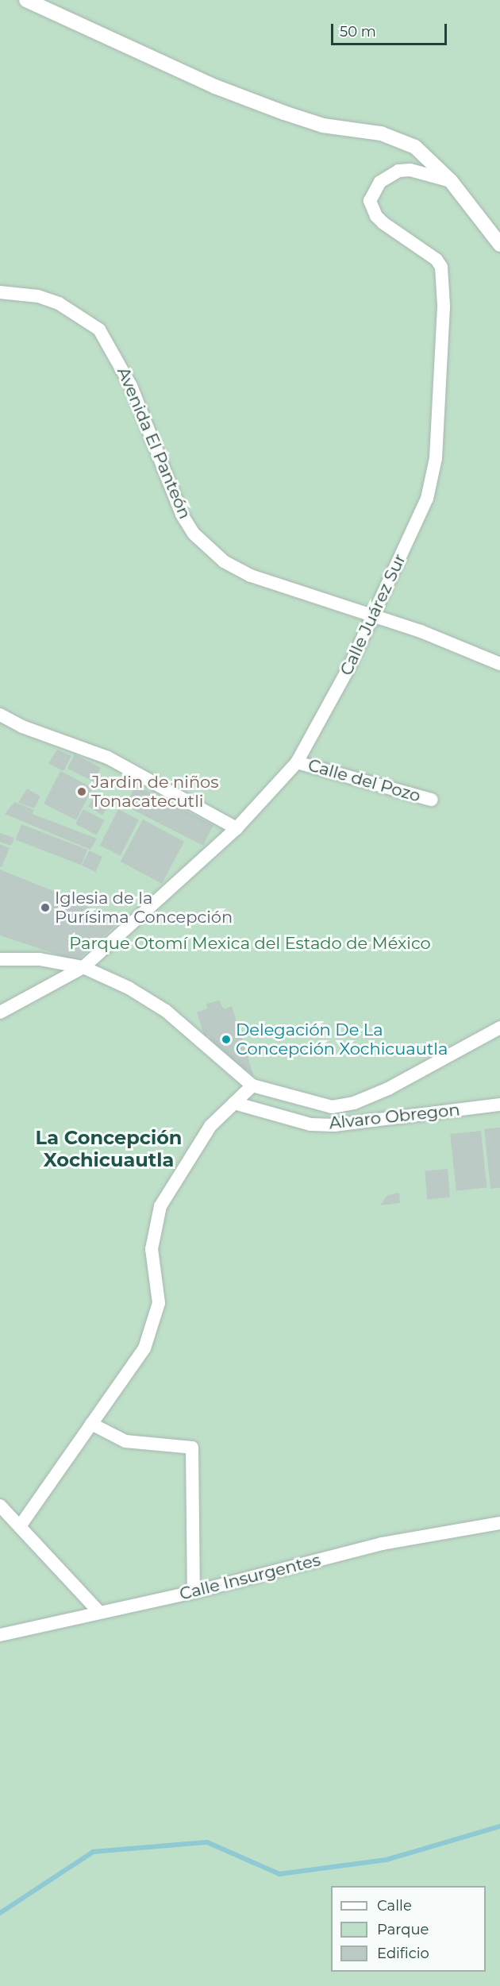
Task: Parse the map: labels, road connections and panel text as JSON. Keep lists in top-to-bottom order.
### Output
{
  "streets": {
    "street": [
      "Avenida El Panteón",
      "Calle Juárez Sur",
      "Calle del Pozo",
      "Alvaro Obregon",
      "Calle Insurgentes"
    ]
  },
  "crossings": [
    ["Avenida El Panteón", "Calle Juárez Sur"],
    ["Calle Juárez Sur", "Calle del Pozo"]
  ],
  "districts": ["La Concepción Xochicuautla"],
  "parks": ["Parque Otomí Mexica del Estado de México"],
  "places": ["Jardin de niños Tonacatecutli", "Iglesia de la Purísima Concepción", "Delegación De La Concepción Xochicuautla"],
  "legend": ["Calle", "Parque", "Edificio"],
  "scale_bar": "50 m"
}
